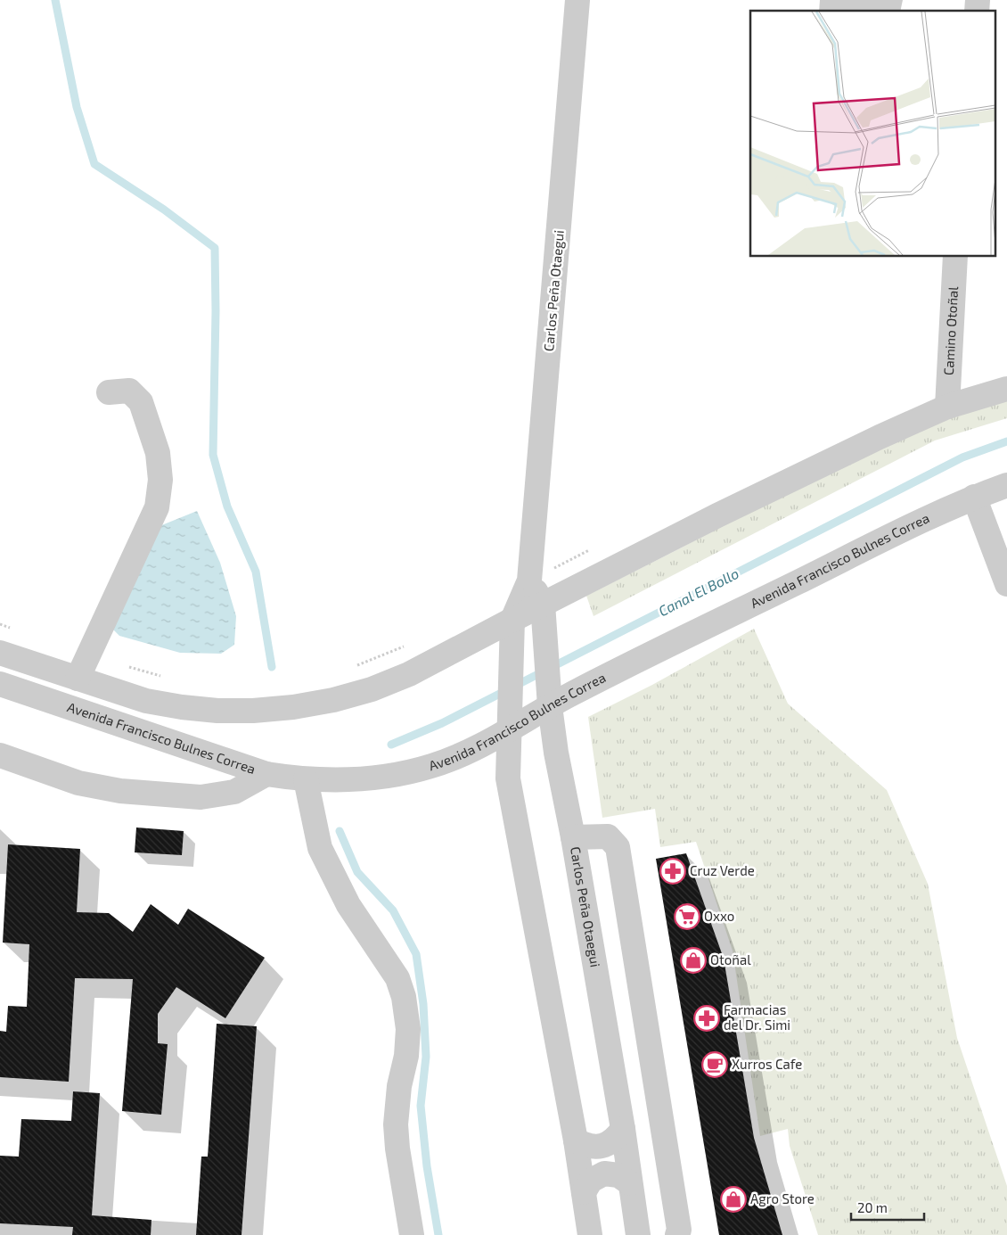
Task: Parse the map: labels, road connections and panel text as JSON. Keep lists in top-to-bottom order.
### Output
{
  "streets": {
    "street": ["Carlos Peña Otaegui", "Camino Otoñal", "Avenida Francisco Bulnes Correa"]
  },
  "crossings": [
    ["Carlos Peña Otaegui", "Avenida Francisco Bulnes Correa"]
  ],
  "water": ["Canal El Bollo"],
  "places": {
    "pharmacy": ["Cruz Verde", "Farmacias del Dr. Simi"],
    "supermarket": ["Oxxo"],
    "shop": ["Otoñal", "Agro Store"],
    "cafe": ["Xurros Cafe"]
  },
  "scale_bar": "20 m"
}
